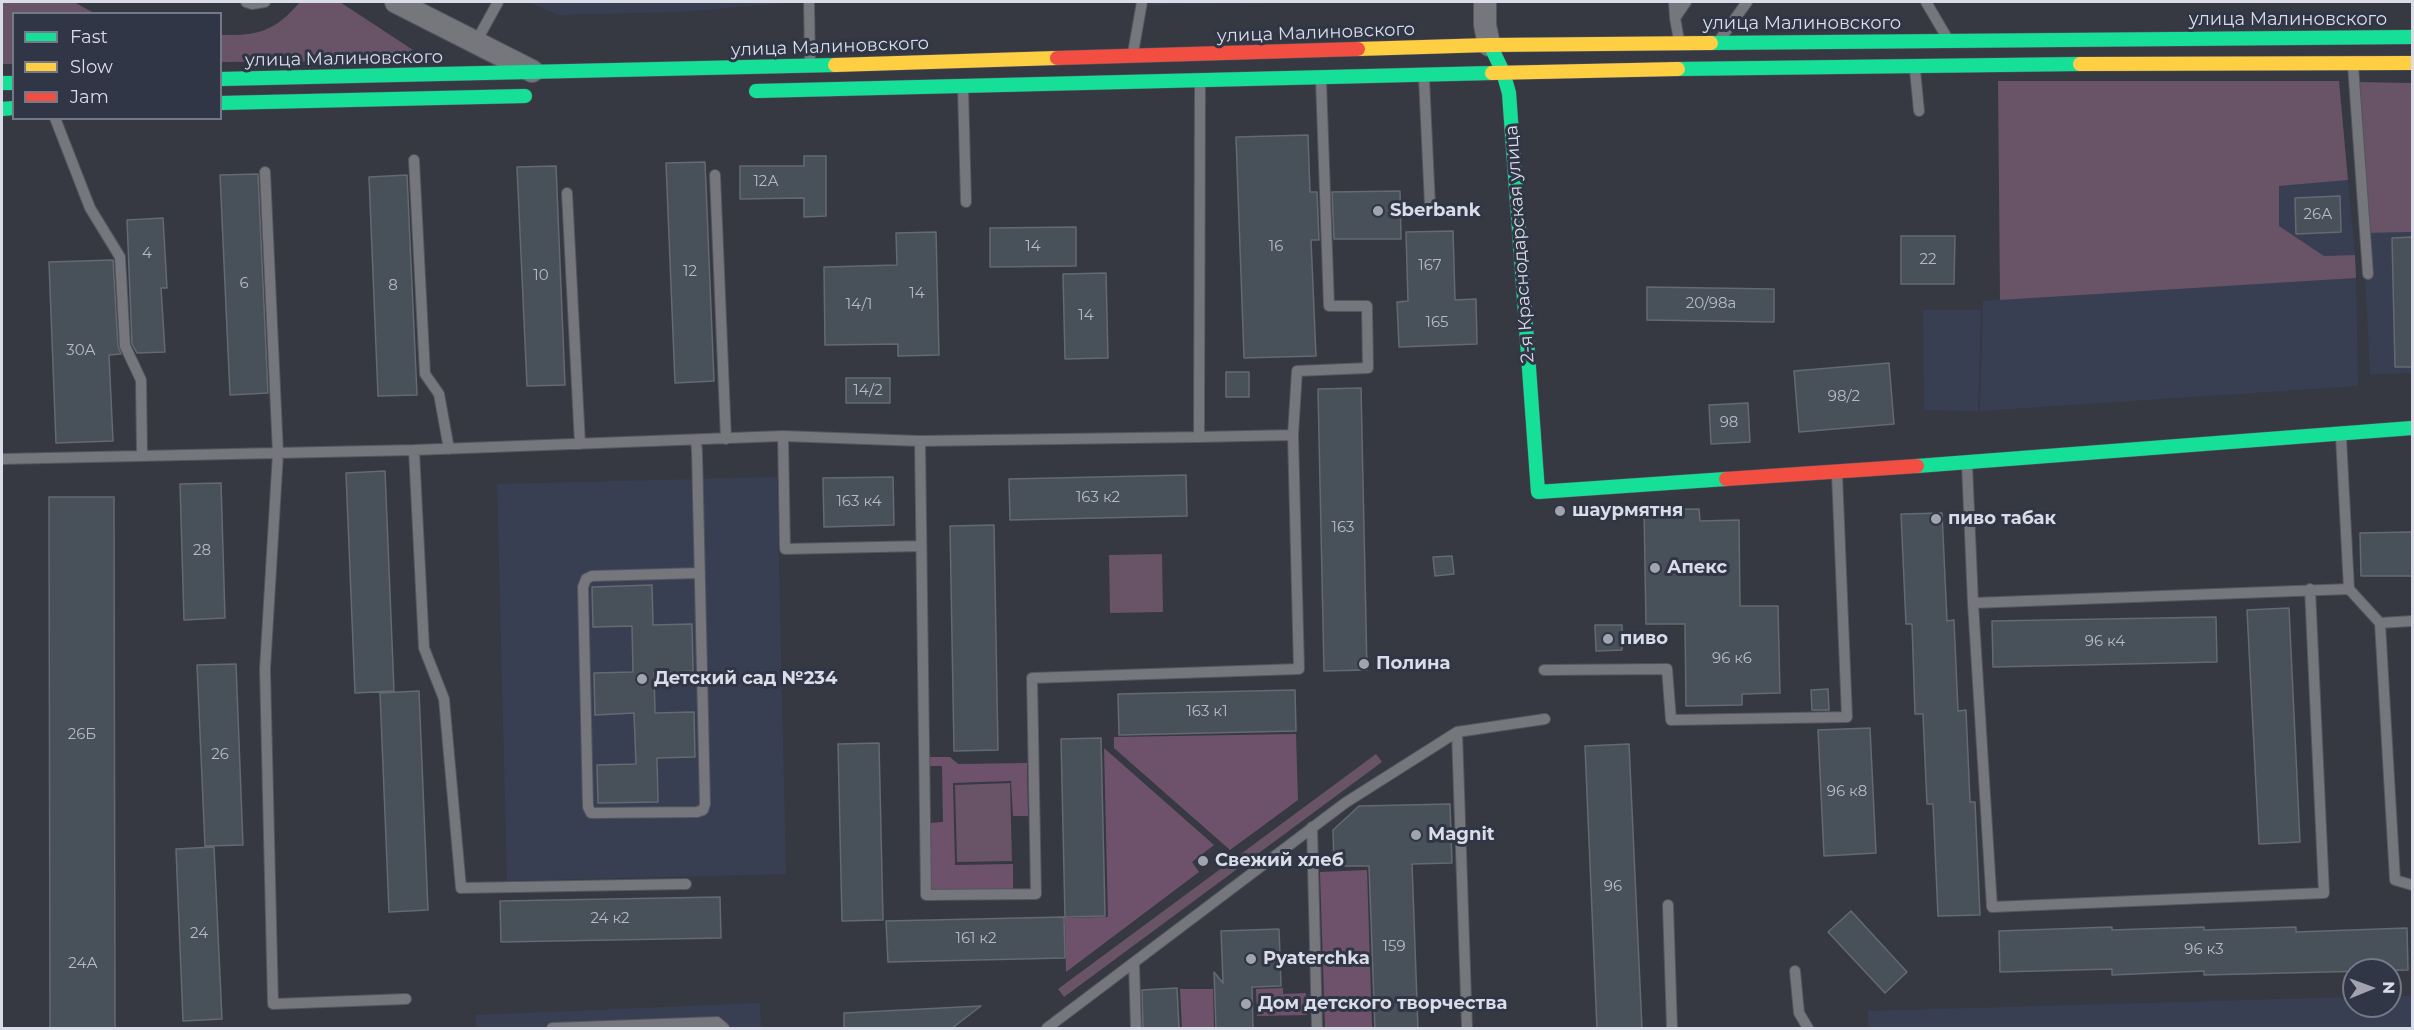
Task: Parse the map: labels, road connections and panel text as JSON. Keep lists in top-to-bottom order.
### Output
{
  "streets": {
    "main road": ["улица Малиновского", "2-я Краснодарская улица"]
  },
  "crossings": [
    ["улица Малиновского", "2-я Краснодарская улица"]
  ],
  "places": [
    "Sberbank",
    "шаурмятня",
    "пиво табак",
    "Апекс",
    "пиво",
    "Полина",
    "Детский сад №234",
    "Magnit",
    "Свежий хлеб",
    "Pyaterchka",
    "Дом детского творчества"
  ],
  "house_numbers": [
    "12А",
    "26А",
    "14",
    "16",
    "4",
    "22",
    "167",
    "12",
    "10",
    "6",
    "8",
    "14",
    "20/98а",
    "14/1",
    "14",
    "165",
    "30А",
    "14/2",
    "98/2",
    "98",
    "163 к2",
    "163 к4",
    "163",
    "28",
    "96 к4",
    "96 к6",
    "163 к1",
    "26Б",
    "26",
    "96 к8",
    "96",
    "24 к2",
    "24",
    "161 к2",
    "159",
    "96 к3",
    "24А"
  ],
  "legend": ["Fast", "Slow", "Jam"],
  "north": "right"
}
